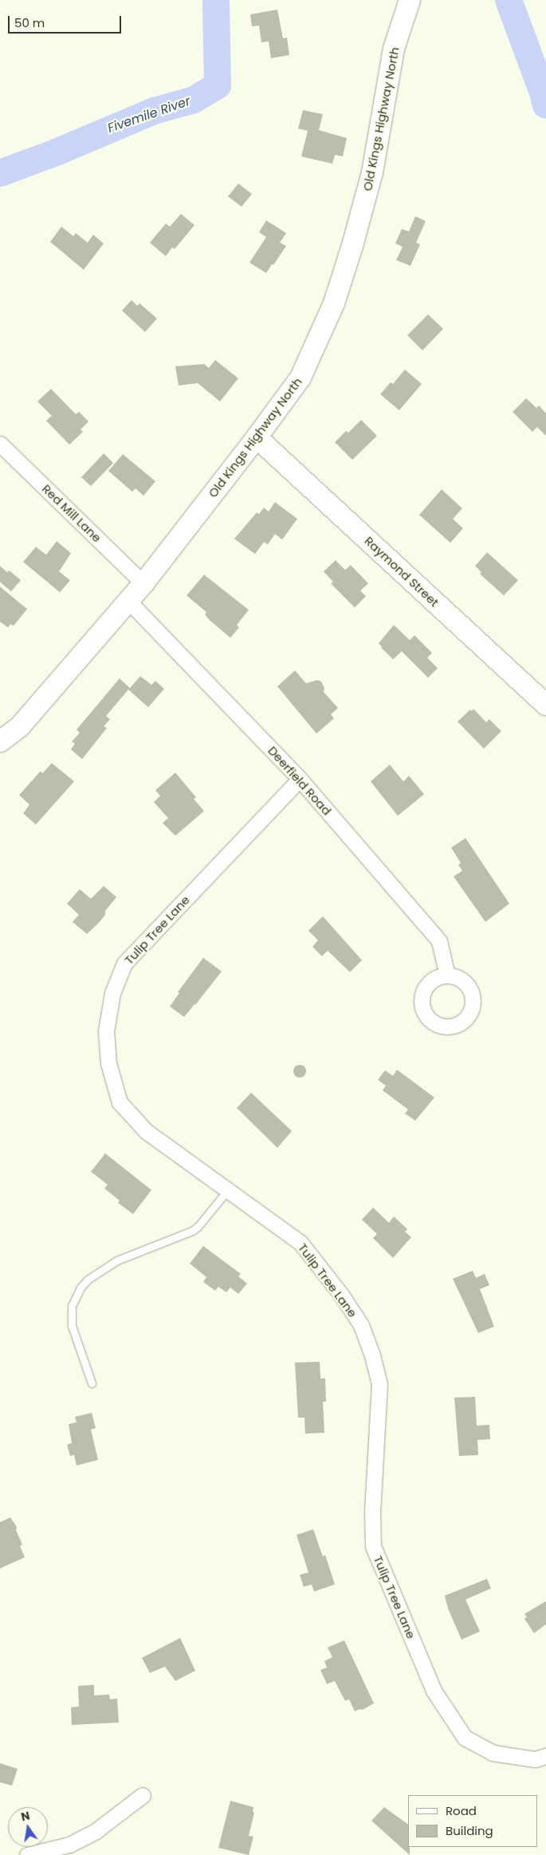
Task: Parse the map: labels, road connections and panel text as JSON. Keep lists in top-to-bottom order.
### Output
{
  "streets": {
    "main road": ["Old Kings Highway North", "Raymond Street"],
    "street": ["Red Mill Lane", "Deerfield Road", "Tulip Tree Lane"]
  },
  "crossings": [
    ["Old Kings Highway North", "Red Mill Lane"],
    ["Old Kings Highway North", "Raymond Street"],
    ["Old Kings Highway North", "Deerfield Road"],
    ["Deerfield Road", "Tulip Tree Lane"]
  ],
  "water": ["Fivemile River"],
  "legend": ["Road", "Building"],
  "scale_bar": "50 m",
  "north": "top"
}
